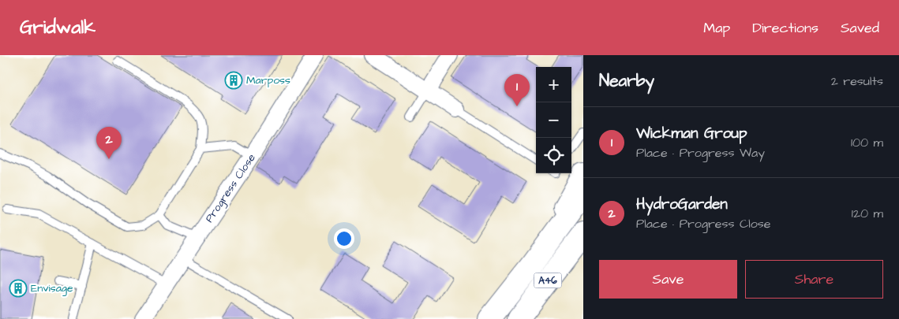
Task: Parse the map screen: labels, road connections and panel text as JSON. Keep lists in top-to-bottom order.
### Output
{
  "streets": {
    "highway": ["A46"],
    "street": ["Progress Close"]
  },
  "places": {
    "building": ["Marposs", "Envisage"]
  },
  "page": {
    "header": "Gridwalk",
    "nav": ["Map", "Directions", "Saved"],
    "heading": ["Nearby", "2 results"],
    "map_buttons": ["+", "−"],
    "pins": ["1", "2"],
    "list": [
      {
        "mark": "1",
        "name": "Wickman Group",
        "note": "Place · Progress Way",
        "value": "100 m"
      },
      {
        "mark": "2",
        "name": "HydroGarden",
        "note": "Place · Progress Close",
        "value": "120 m"
      }
    ],
    "buttons": ["Save", "Share"]
  }
}
